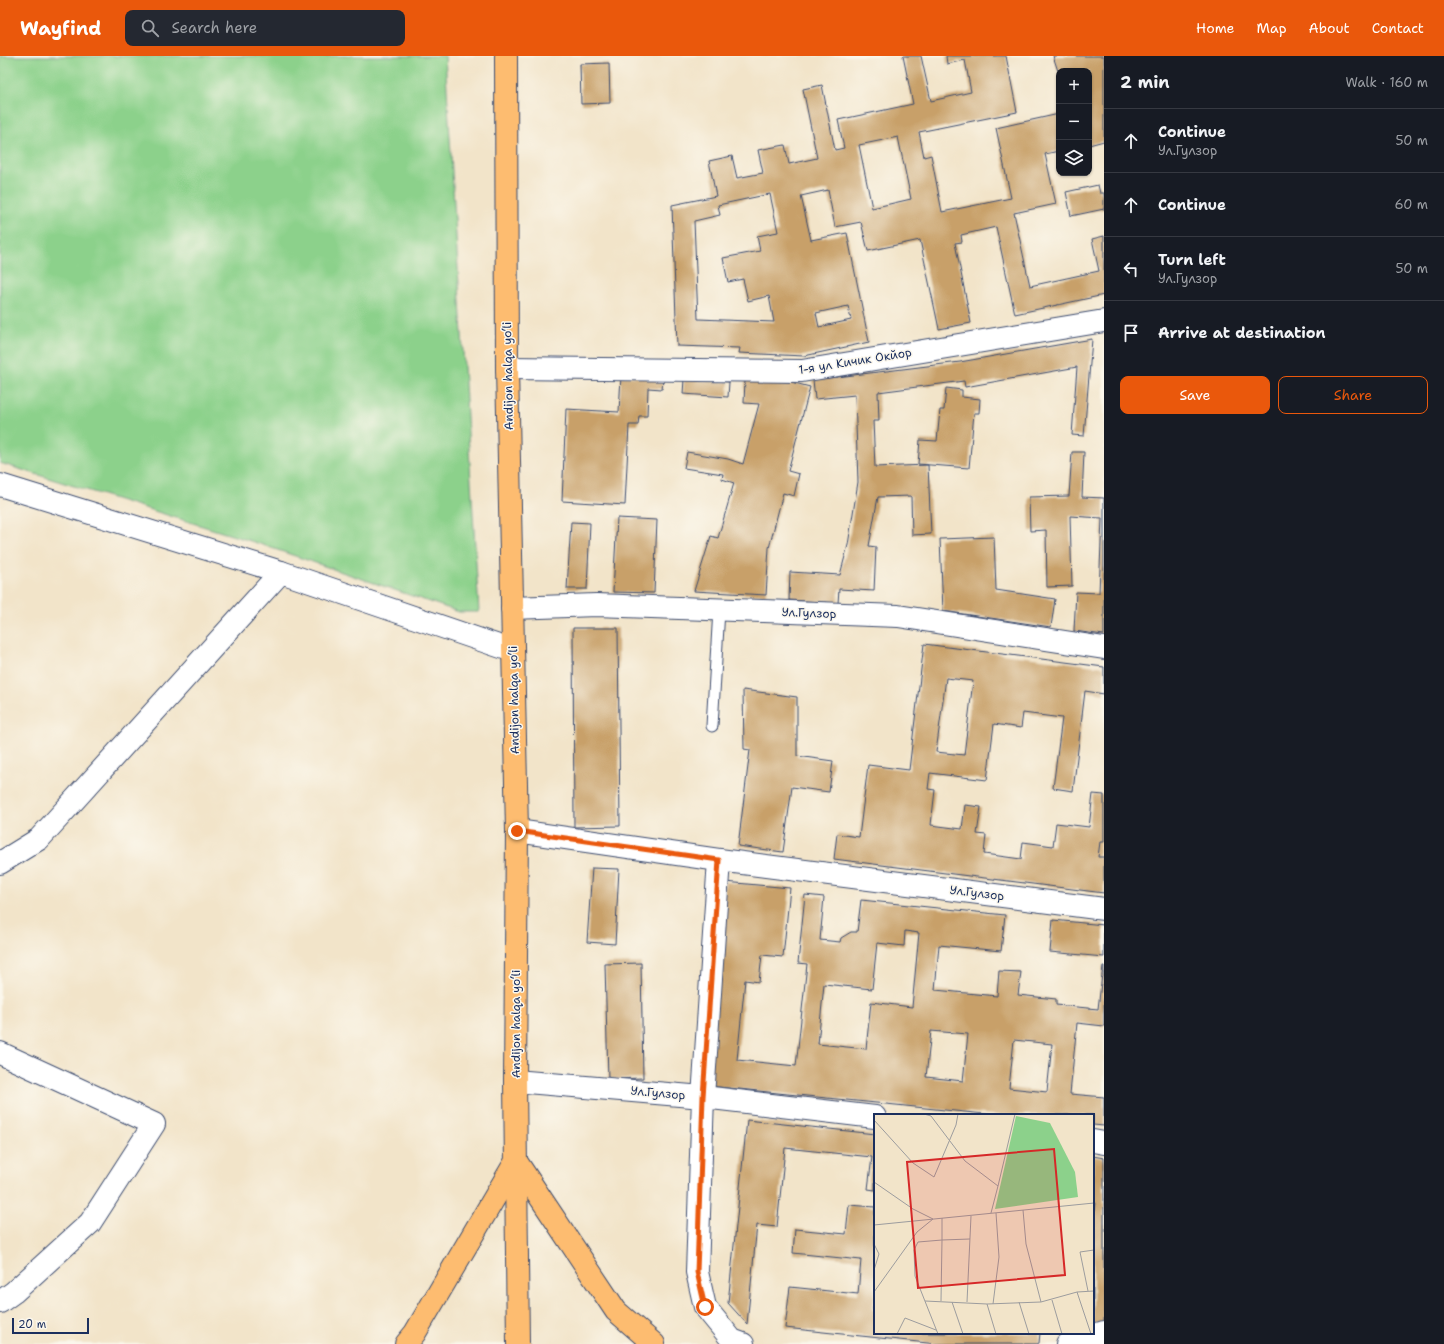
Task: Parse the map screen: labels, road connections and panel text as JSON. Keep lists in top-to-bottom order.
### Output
{
  "streets": {
    "main road": ["Andijon halqa yo‘li"],
    "street": ["1-я ул Кичик Окйор", "Ул.Гулзор"]
  },
  "crossings": [
    ["1-я ул Кичик Окйор", "Andijon halqa yo‘li"],
    ["Andijon halqa yo‘li", "Ул.Гулзор"]
  ],
  "scale_bar": "20 m",
  "page": {
    "header": "Wayfind",
    "search": "Search here",
    "nav": [
      "Home",
      "Map",
      "About",
      "Contact"
    ],
    "heading": ["2 min", "Walk · 160 m"],
    "map_buttons": ["+", "−"],
    "list": [
      ["Continue", "Ул.Гулзор", "50 m"],
      ["Continue", "60 m"],
      ["Turn left", "Ул.Гулзор", "50 m"],
      "Arrive at destination"
    ],
    "buttons": ["Save", "Share"],
    "scale": "20 m"
  }
}
